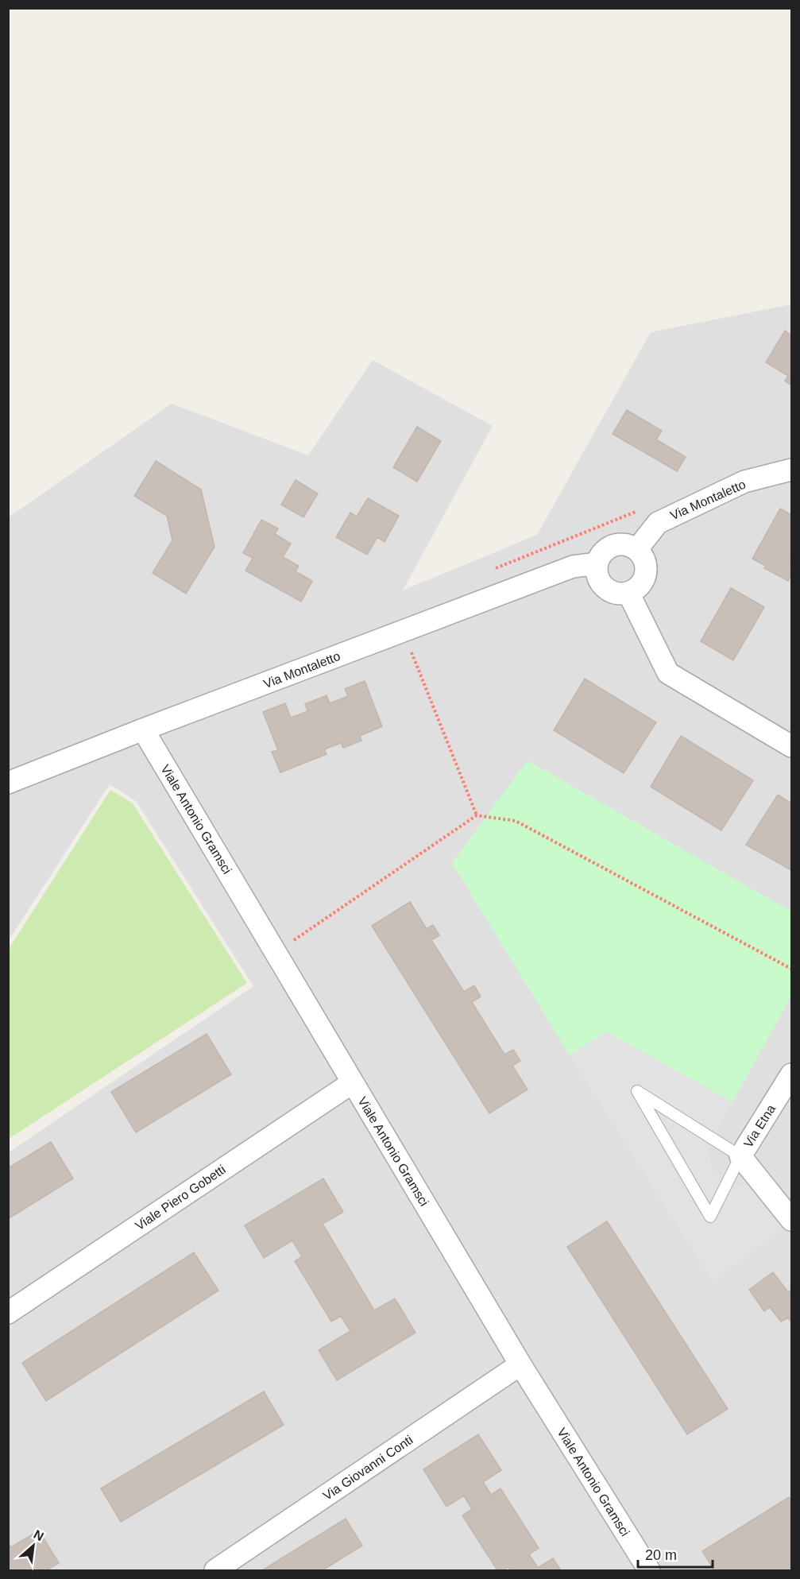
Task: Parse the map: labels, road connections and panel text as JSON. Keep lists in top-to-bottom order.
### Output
{
  "streets": {
    "street": [
      "Via Montaletto",
      "Viale Antonio Gramsci",
      "Via Etna",
      "Viale Piero Gobetti",
      "Via Giovanni Conti"
    ]
  },
  "crossings": [
    ["Via Montaletto", "Viale Antonio Gramsci"],
    ["Viale Antonio Gramsci", "Viale Piero Gobetti"],
    ["Viale Antonio Gramsci", "Via Giovanni Conti"]
  ],
  "scale_bar": "20 m",
  "north": "top right"
}
